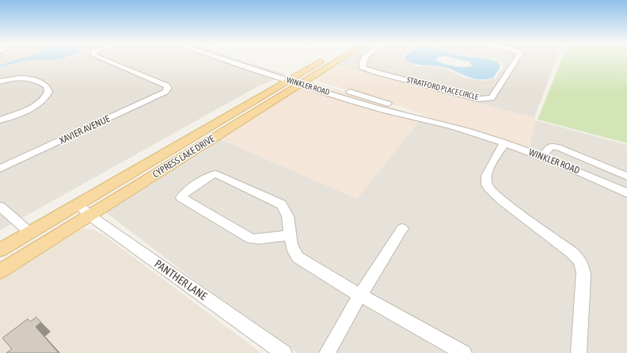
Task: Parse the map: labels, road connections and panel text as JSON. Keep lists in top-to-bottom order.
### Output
{
  "streets": {
    "main road": ["CYPRESS LAKE DRIVE"],
    "street": [
      "WINKLER ROAD",
      "STRATFORD PLACE CIRCLE",
      "XAVIER AVENUE",
      "PANTHER LANE"
    ]
  },
  "crossings": [
    ["WINKLER ROAD", "CYPRESS LAKE DRIVE"],
    ["CYPRESS LAKE DRIVE", "PANTHER LANE"]
  ]
}
